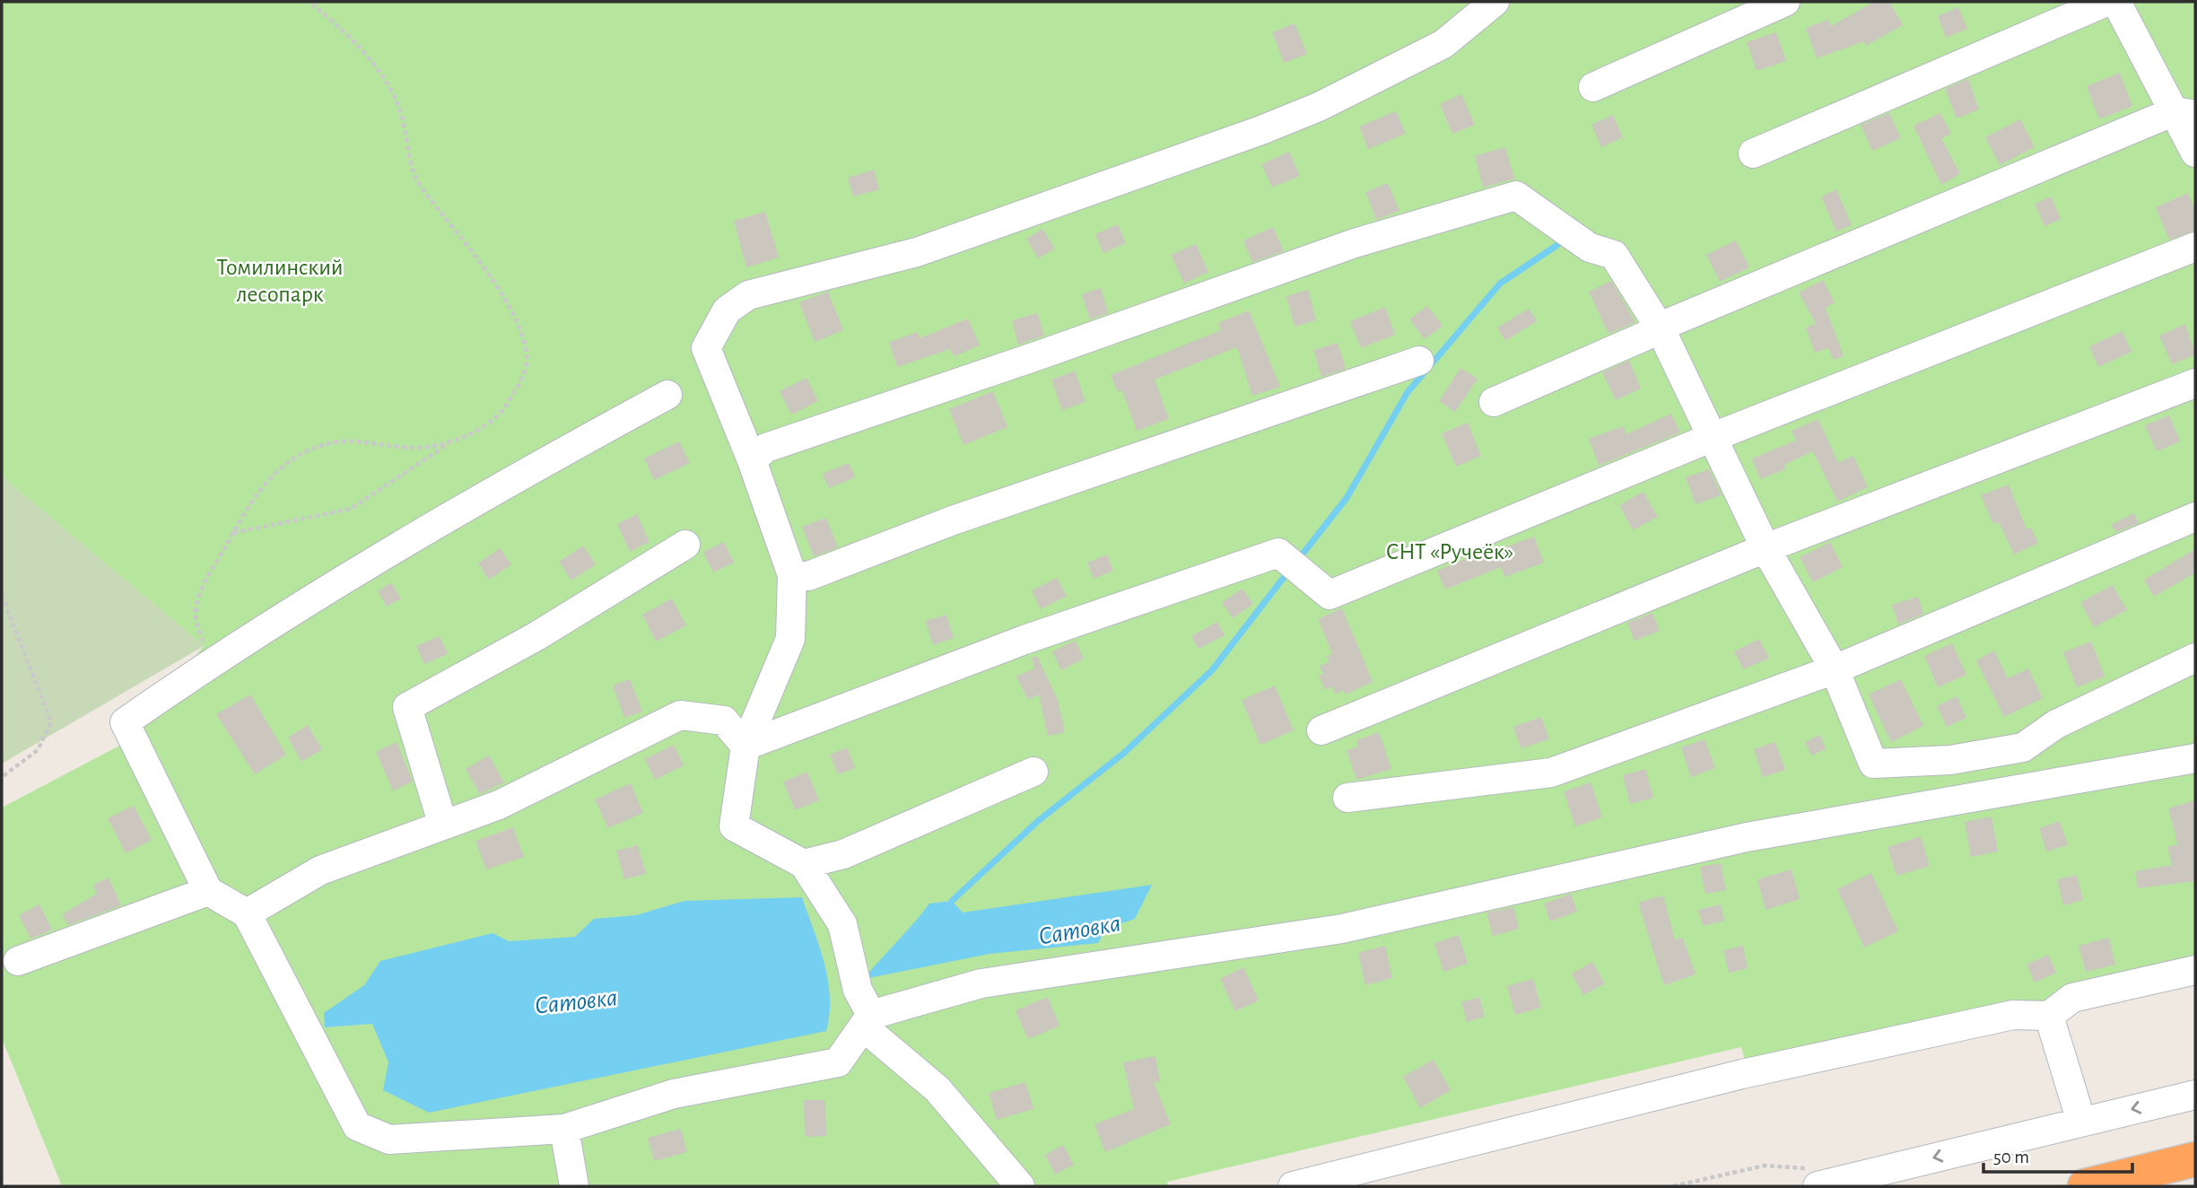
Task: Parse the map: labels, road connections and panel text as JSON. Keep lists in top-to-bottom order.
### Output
{
  "water": ["Сатовка"],
  "parks": ["Томилинский лесопарк", "СНТ «Ручеёк»"],
  "scale_bar": "50 m"
}
